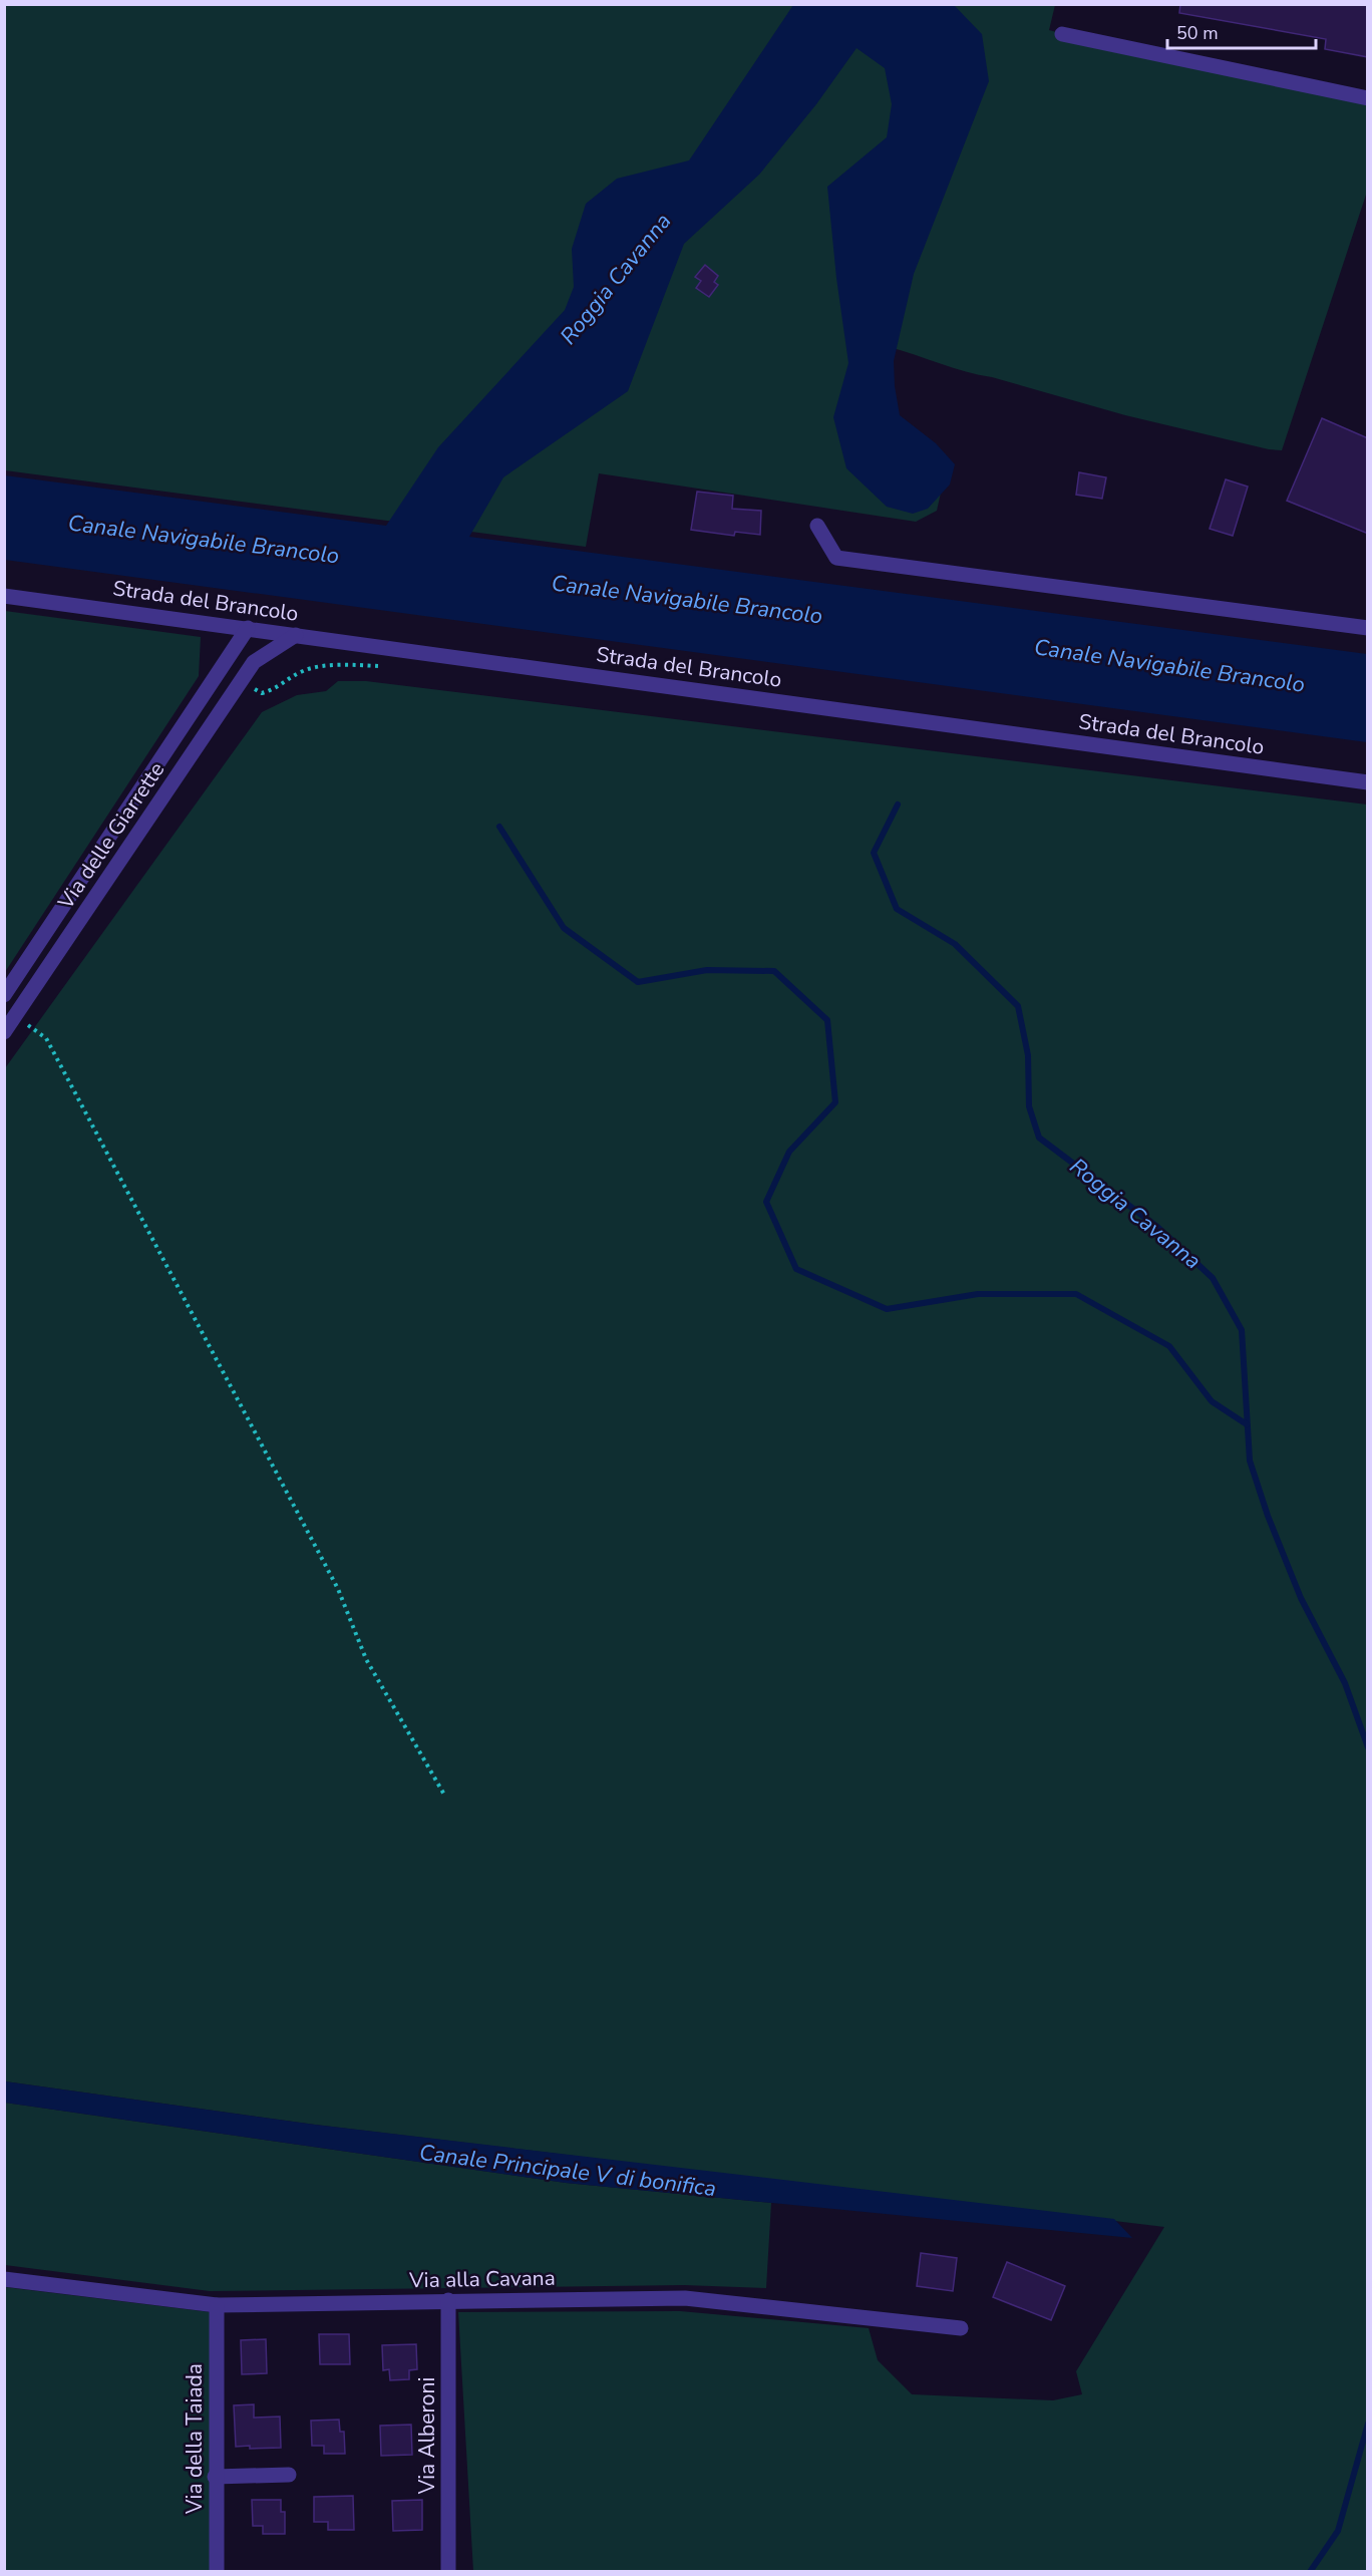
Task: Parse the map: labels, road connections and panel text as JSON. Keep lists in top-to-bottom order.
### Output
{
  "streets": {
    "street": [
      "Strada del Brancolo",
      "Via delle Giarrette",
      "Via alla Cavana",
      "Via Alberoni",
      "Via della Taiada"
    ]
  },
  "crossings": [
    ["Strada del Brancolo", "Via delle Giarrette"],
    ["Via alla Cavana", "Via Alberoni"],
    ["Via alla Cavana", "Via della Taiada"]
  ],
  "water": ["Roggia Cavanna", "Canale Navigabile Brancolo", "Canale Principale V di bonifica"],
  "scale_bar": "50 m"
}
